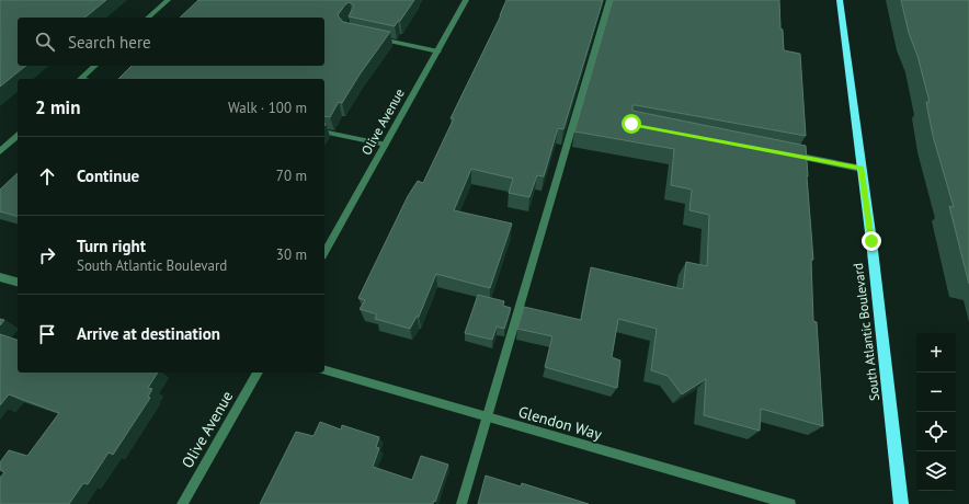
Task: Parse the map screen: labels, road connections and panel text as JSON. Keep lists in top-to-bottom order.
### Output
{
  "streets": {
    "main road": ["South Atlantic Boulevard"],
    "street": ["Olive Avenue", "Glendon Way"]
  },
  "page": {
    "search": "Search here",
    "heading": ["2 min", "Walk · 100 m"],
    "list": [
      ["Continue", "70 m"],
      ["Turn right", "South Atlantic Boulevard", "30 m"],
      "Arrive at destination"
    ],
    "map_buttons": ["+", "−"]
  }
}
